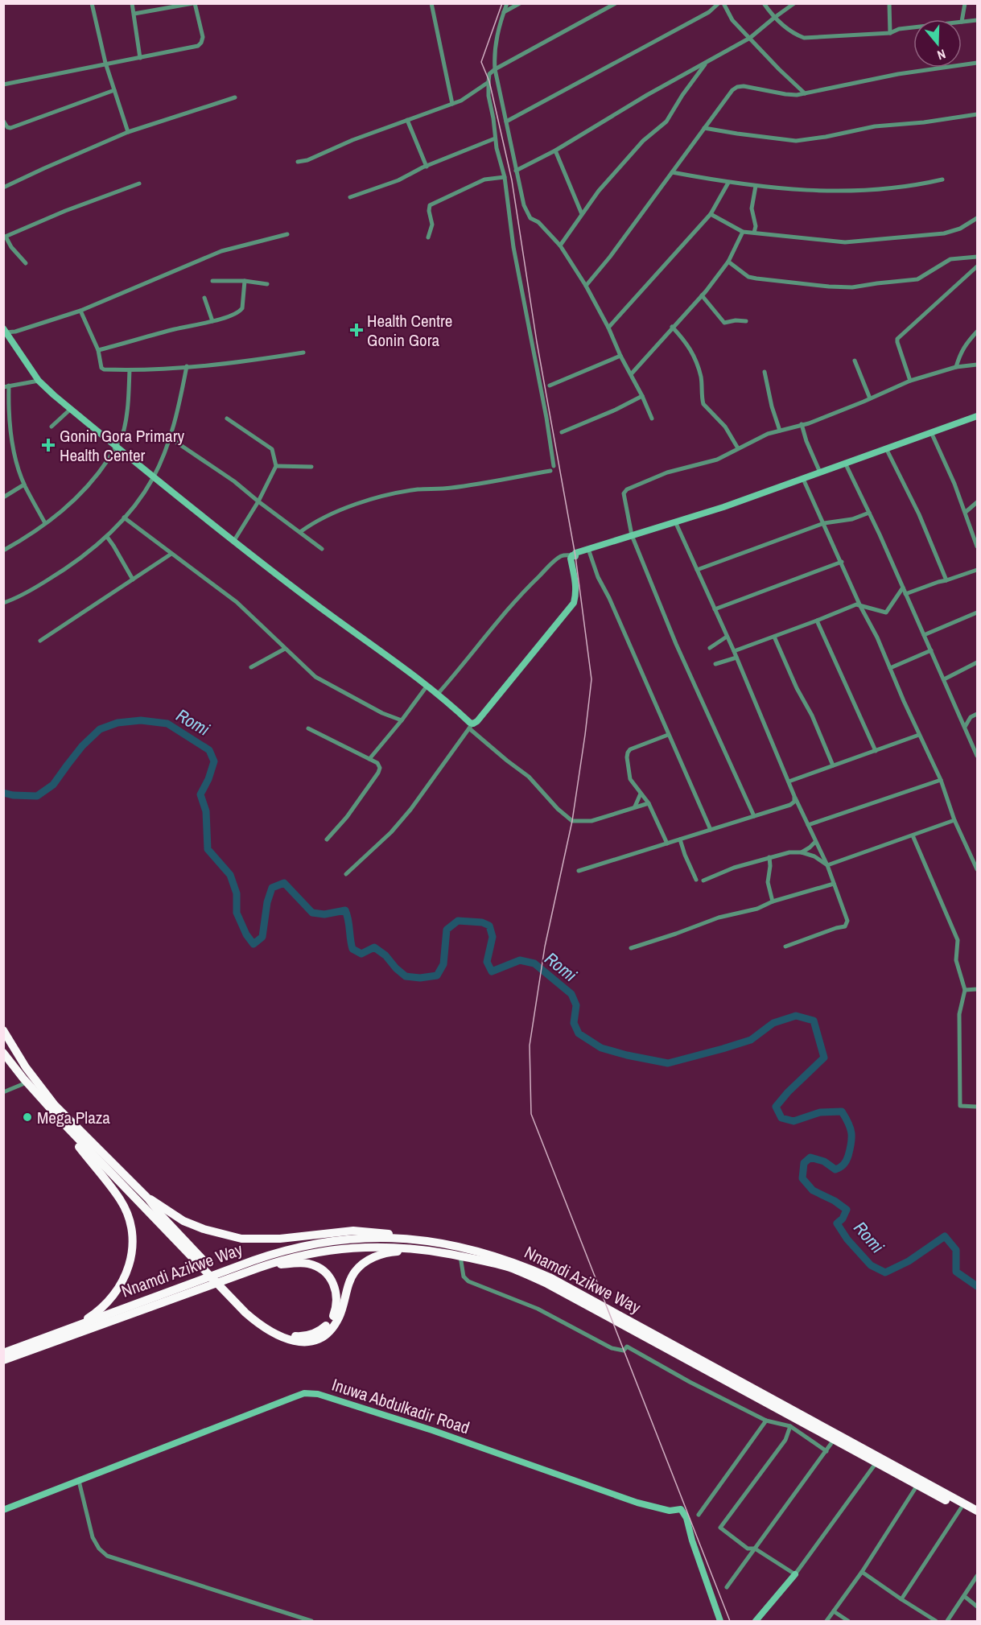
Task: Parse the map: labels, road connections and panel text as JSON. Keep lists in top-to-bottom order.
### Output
{
  "streets": {
    "highway": ["Nnamdi Azikwe Way"],
    "street": ["Inuwa Abdulkadir Road"]
  },
  "water": ["Romi"],
  "places": {
    "health": ["Health Centre Gonin Gora", "Gonin Gora Primary Health Center"],
    "other": ["Mega Plaza"]
  },
  "north": "bottom"
}
